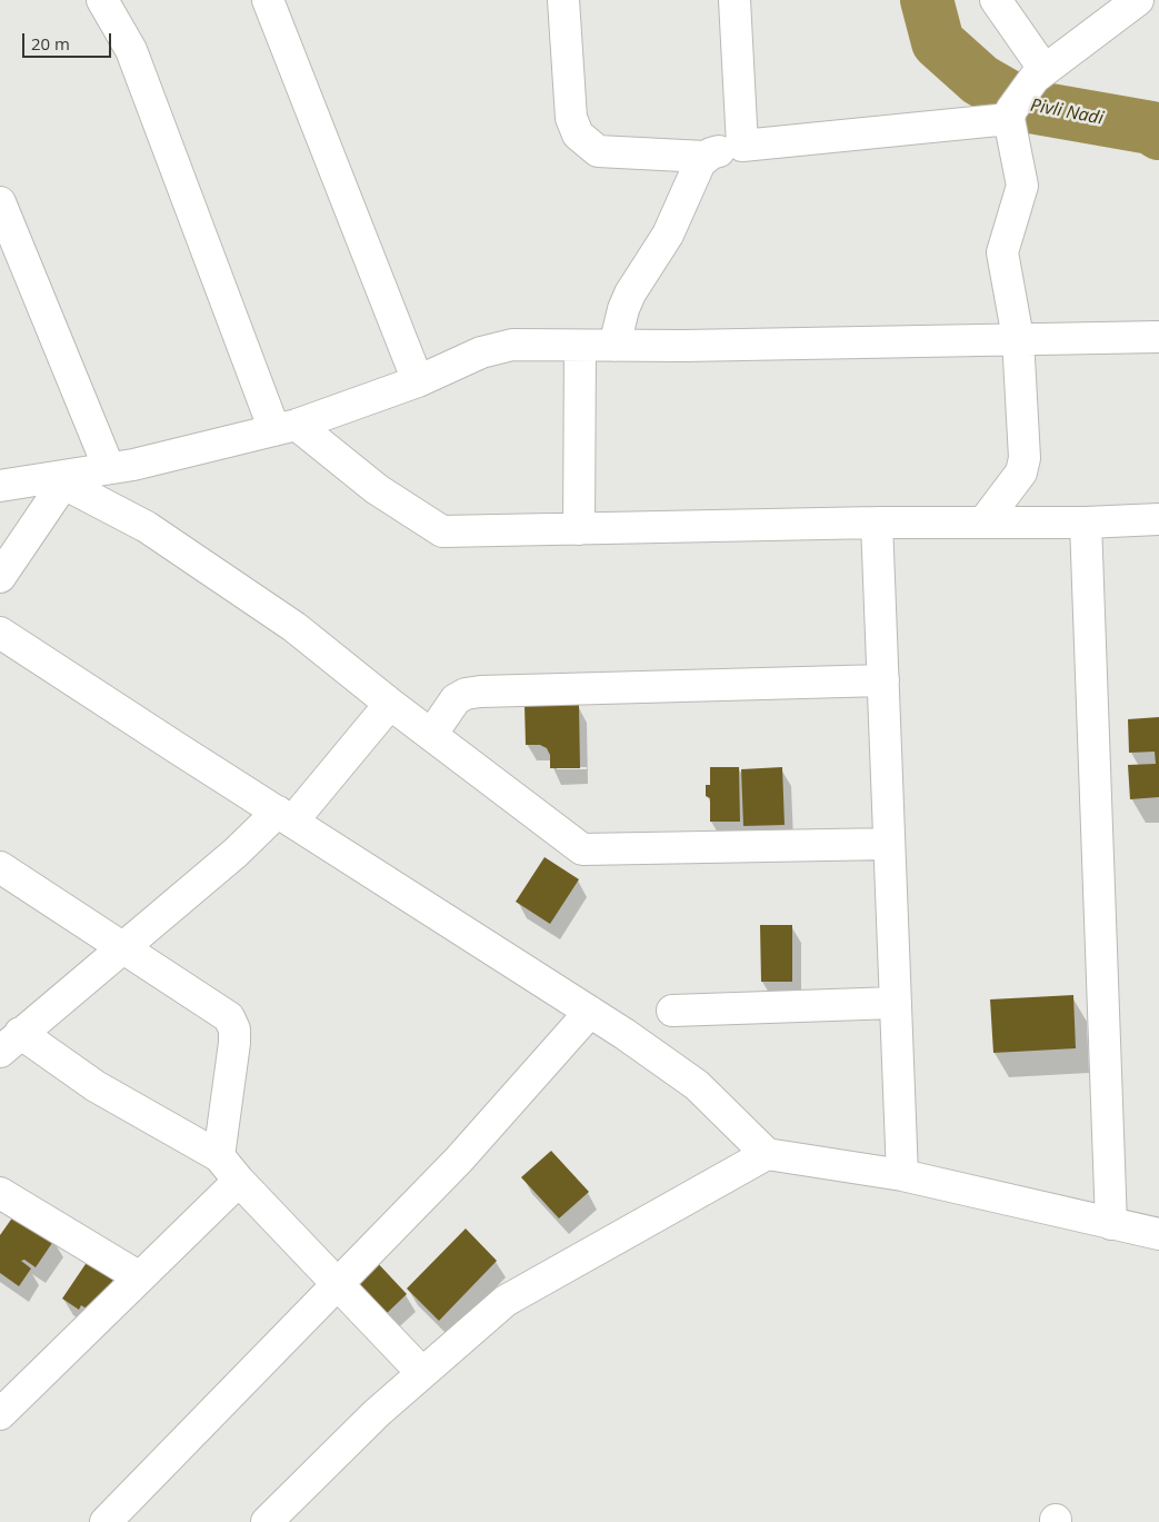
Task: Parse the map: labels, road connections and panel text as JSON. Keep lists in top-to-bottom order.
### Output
{
  "water": ["Pivli Nadi"],
  "scale_bar": "20 m"
}
